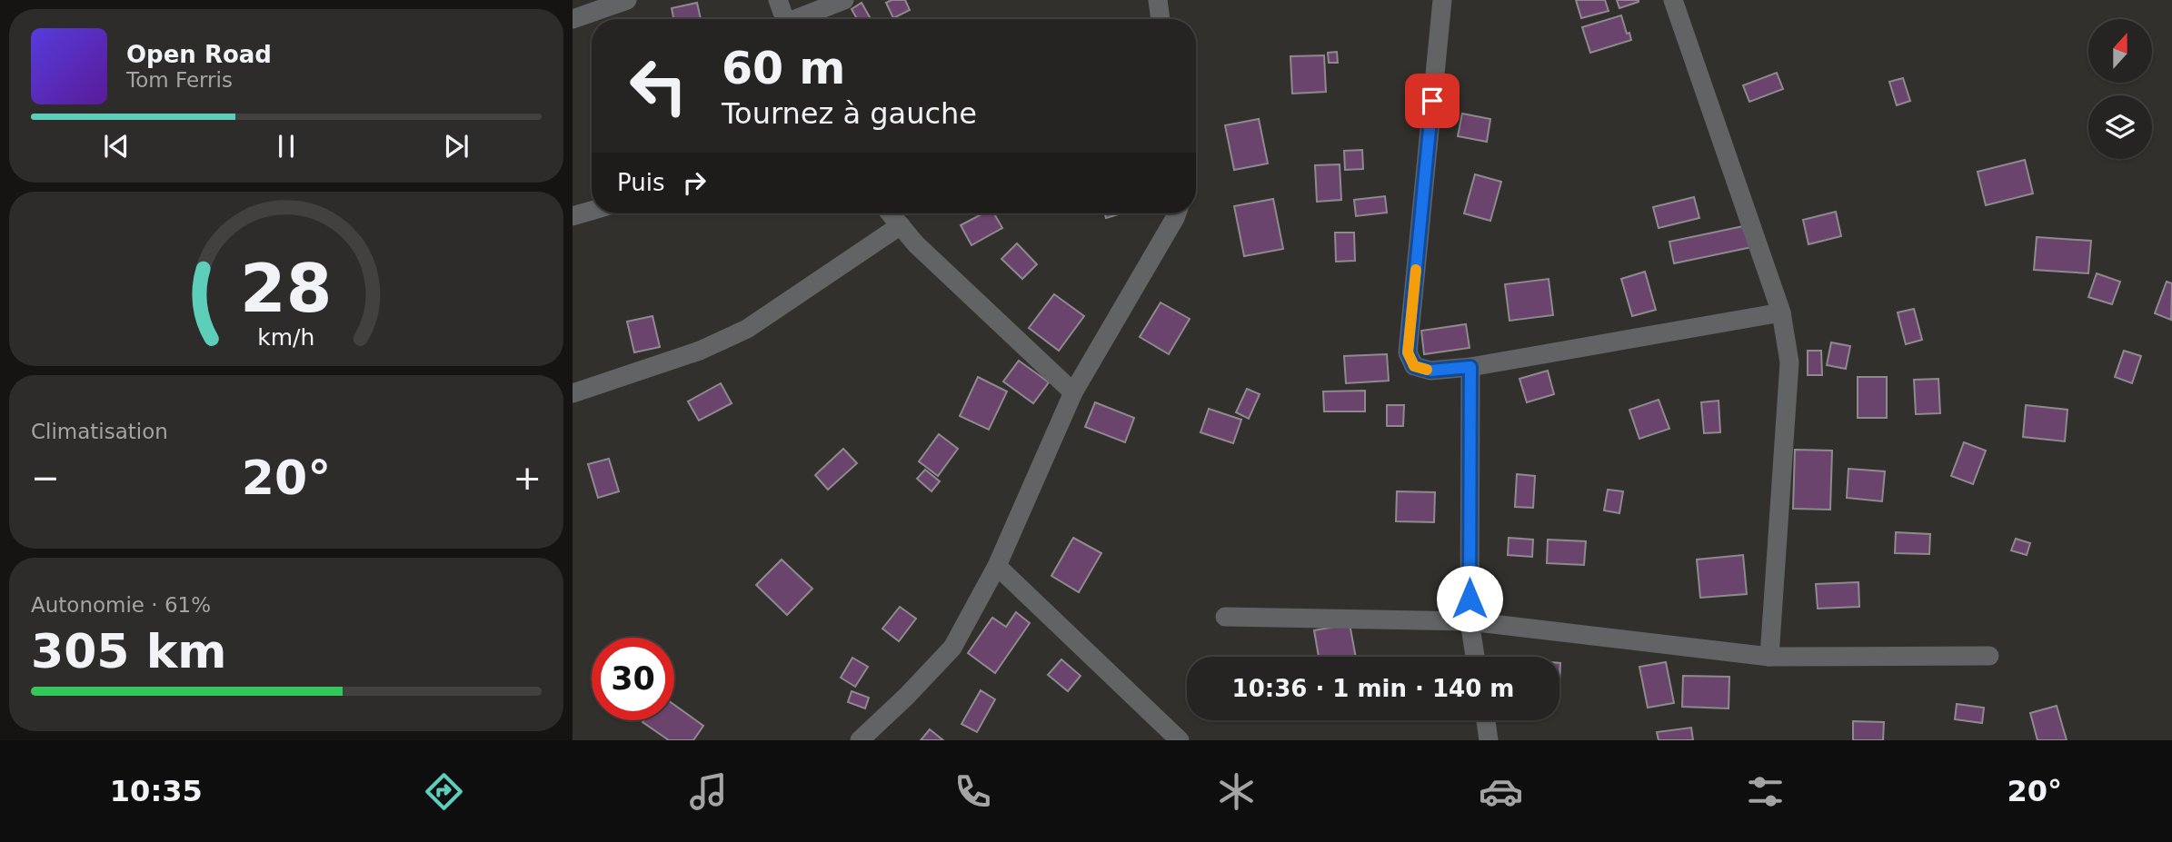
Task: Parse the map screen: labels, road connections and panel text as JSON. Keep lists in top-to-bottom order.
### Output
{
  "north": "top",
  "page": {
    "turn": ["60 m", "Tournez à gauche"],
    "song": ["Open Road", "Tom Ferris"],
    "then": "Puis",
    "tile": [
      "Climatisation",
      ["Autonomie · 61%", "305 km"]
    ],
    "heat": ["−", "20°", "+"],
    "limit": "30",
    "trip": "10:36 · 1 min · 140 m",
    "tabs": ["10:35", "20°"],
    "gauge": ["28", "km/h"]
  }
}
